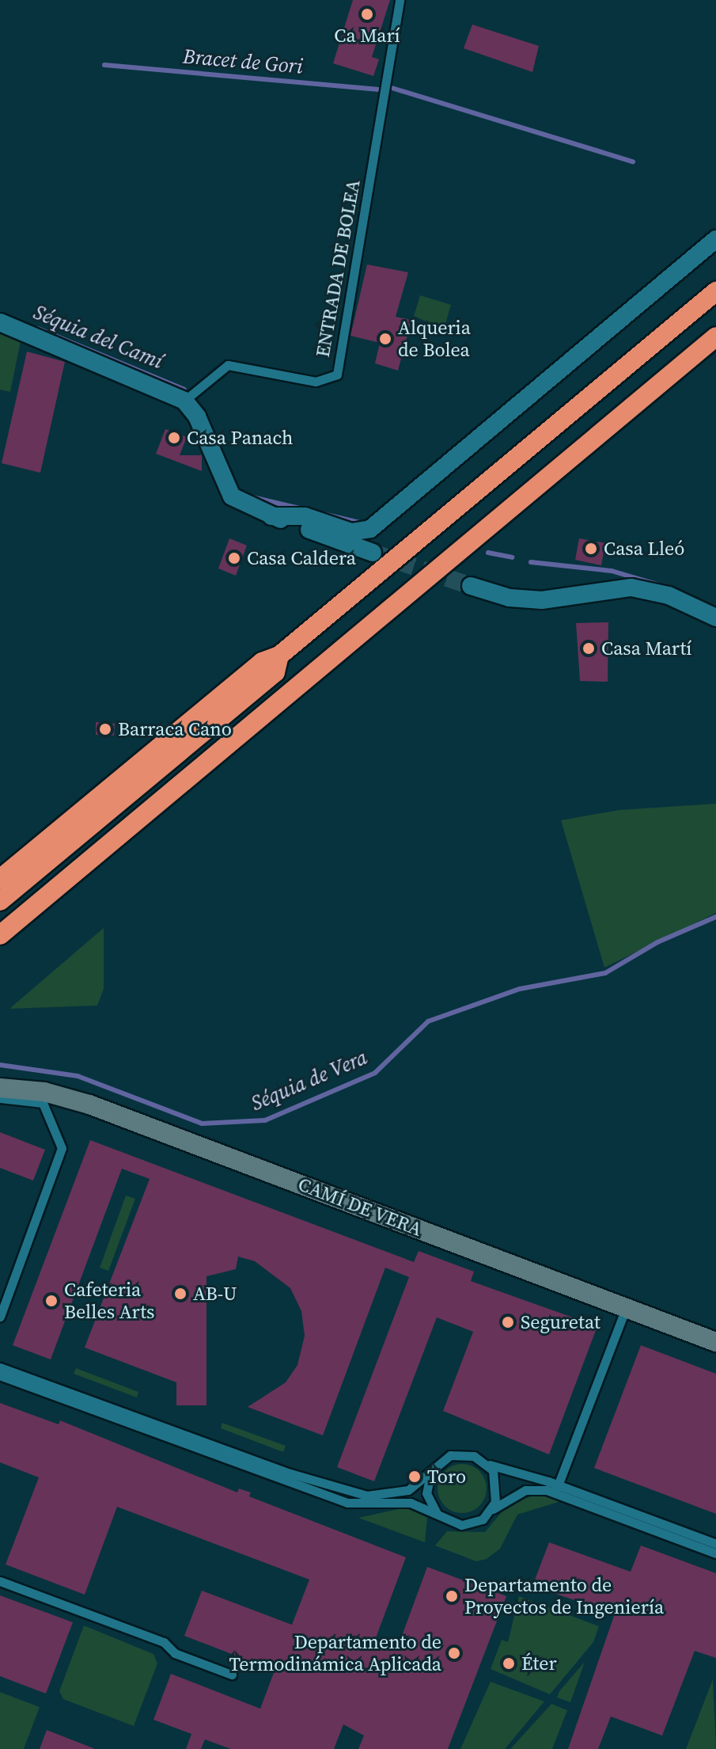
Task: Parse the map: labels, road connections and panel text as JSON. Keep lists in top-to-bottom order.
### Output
{
  "streets": {
    "street": ["CAMÍ DE VERA"],
    "lane": ["ENTRADA DE BOLEA"]
  },
  "water": ["Bracet de Gori", "Séquia del Camí", "Séquia de Vera"],
  "places": [
    "Ca Marí",
    "Alqueria de Bolea",
    "Casa Panach",
    "Casa Lleó",
    "Casa Caldera",
    "Casa Martí",
    "Barraca Cano",
    "AB-U",
    "Cafeteria Belles Arts",
    "Seguretat",
    "Toro",
    "Departamento de Proyectos de Ingeniería",
    "Departamento de Termodinámica Aplicada",
    "Éter"
  ]
}
